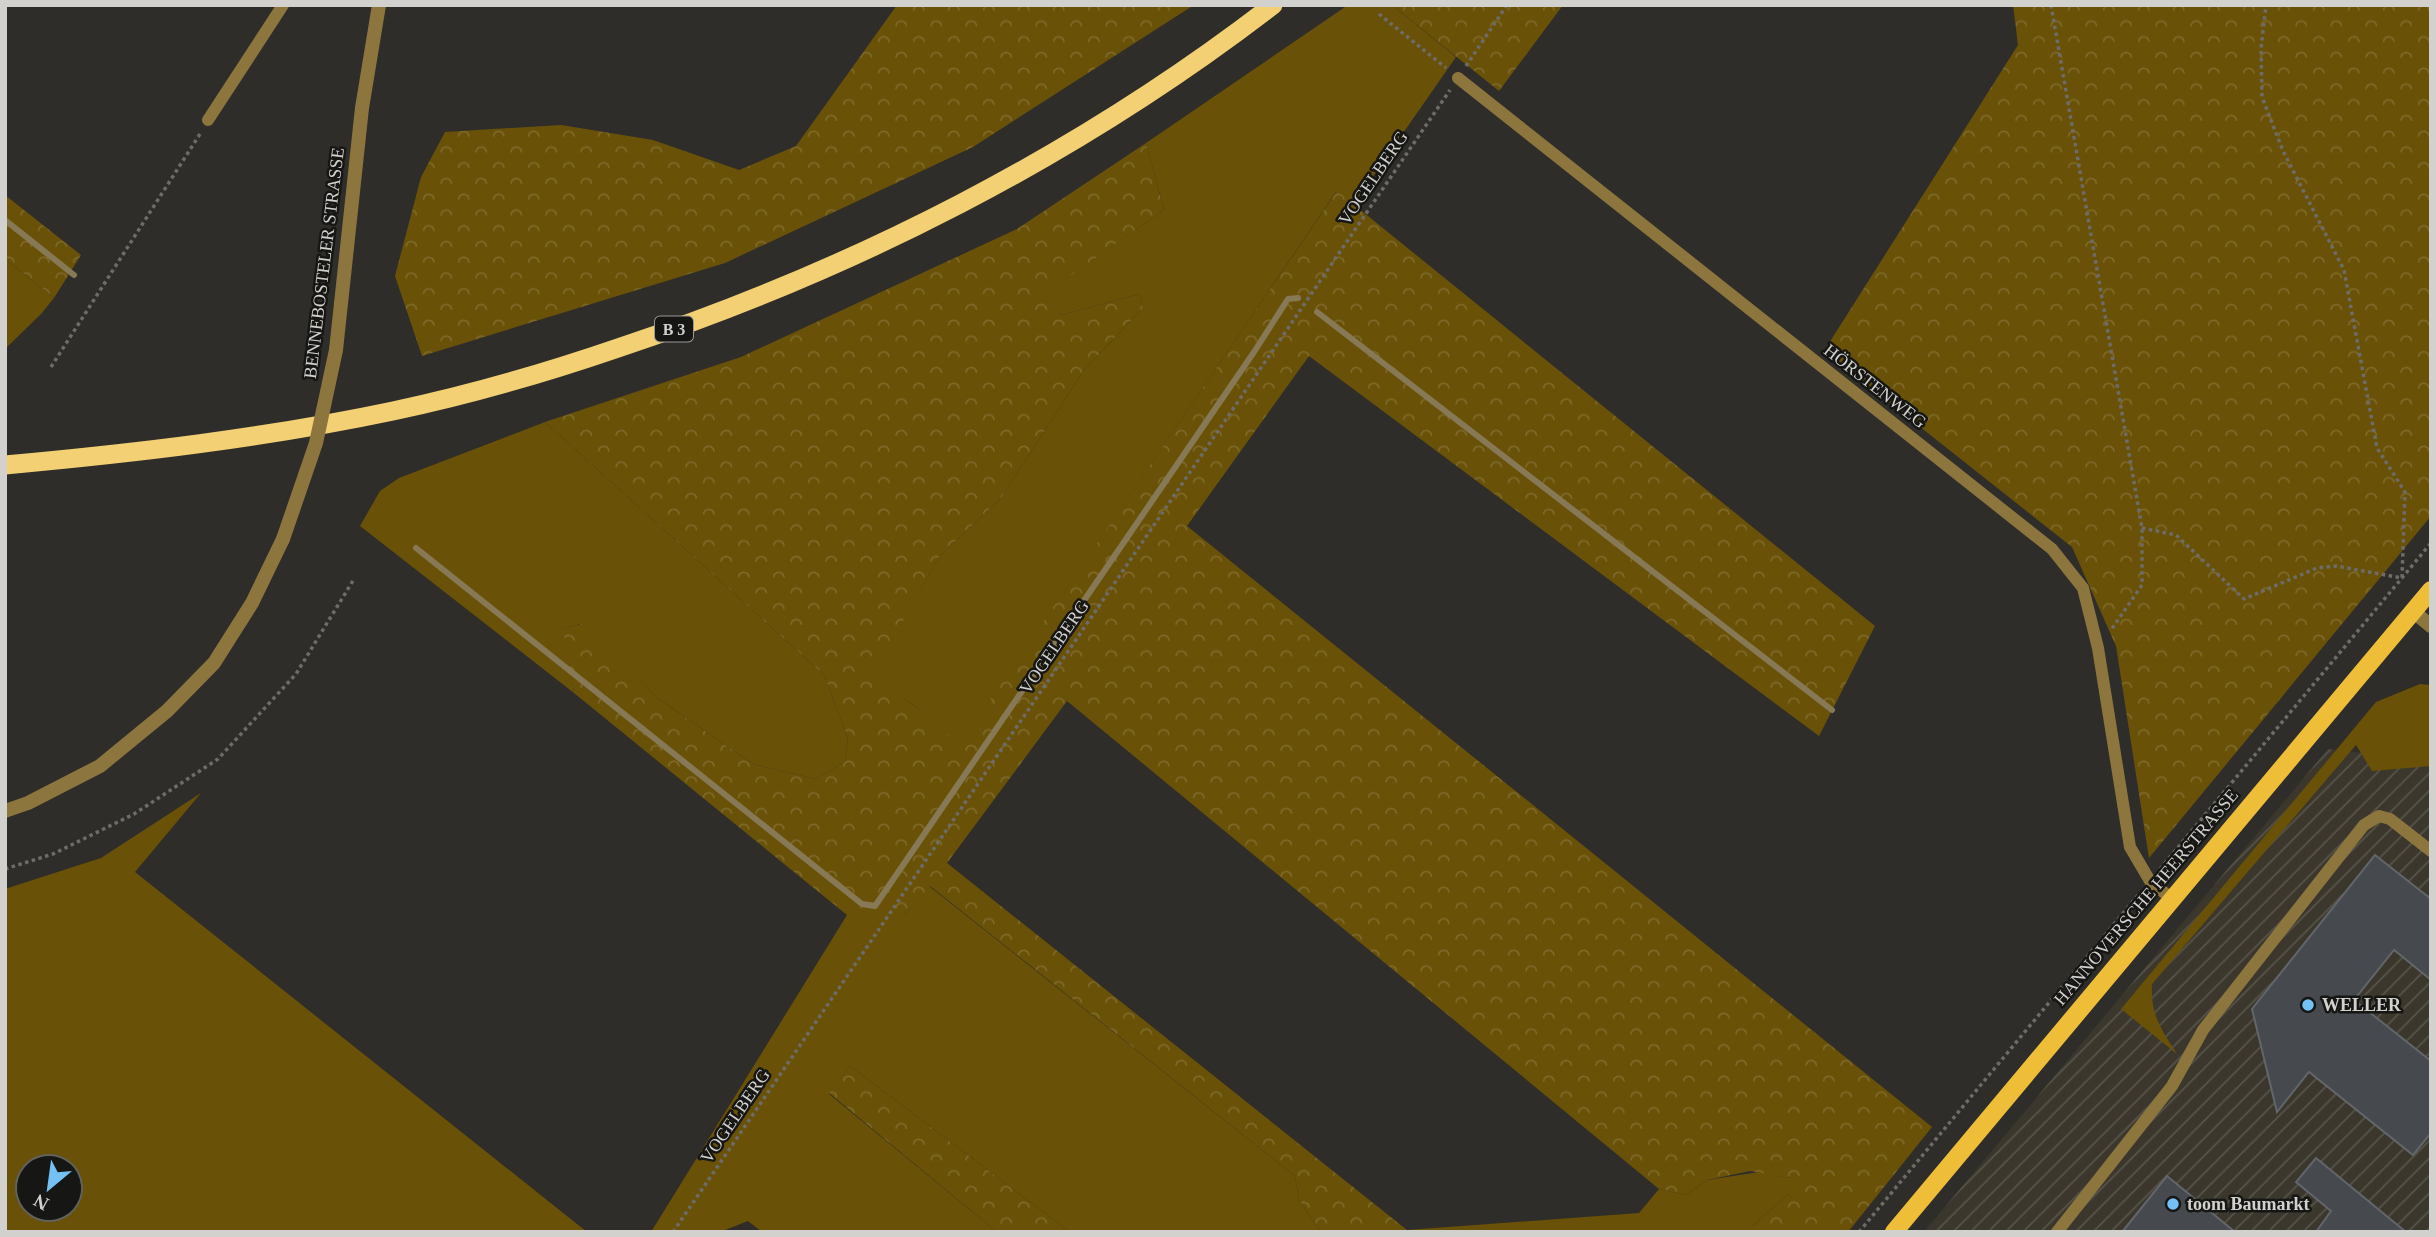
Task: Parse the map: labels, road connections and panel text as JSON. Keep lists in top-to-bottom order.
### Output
{
  "streets": {
    "highway": ["B 3"],
    "main road": ["HANNOVERSCHE HEERSTRASSE"],
    "street": ["BENNEBOSTELER STRASSE"],
    "lane": ["HÖRSTENWEG"],
    "path": ["VOGELBERG"]
  },
  "crossings": [
    ["VOGELBERG", "HÖRSTENWEG"],
    ["HÖRSTENWEG", "HANNOVERSCHE HEERSTRASSE"]
  ],
  "places": ["WELLER", "toom Baumarkt"],
  "north": "bottom left"
}
